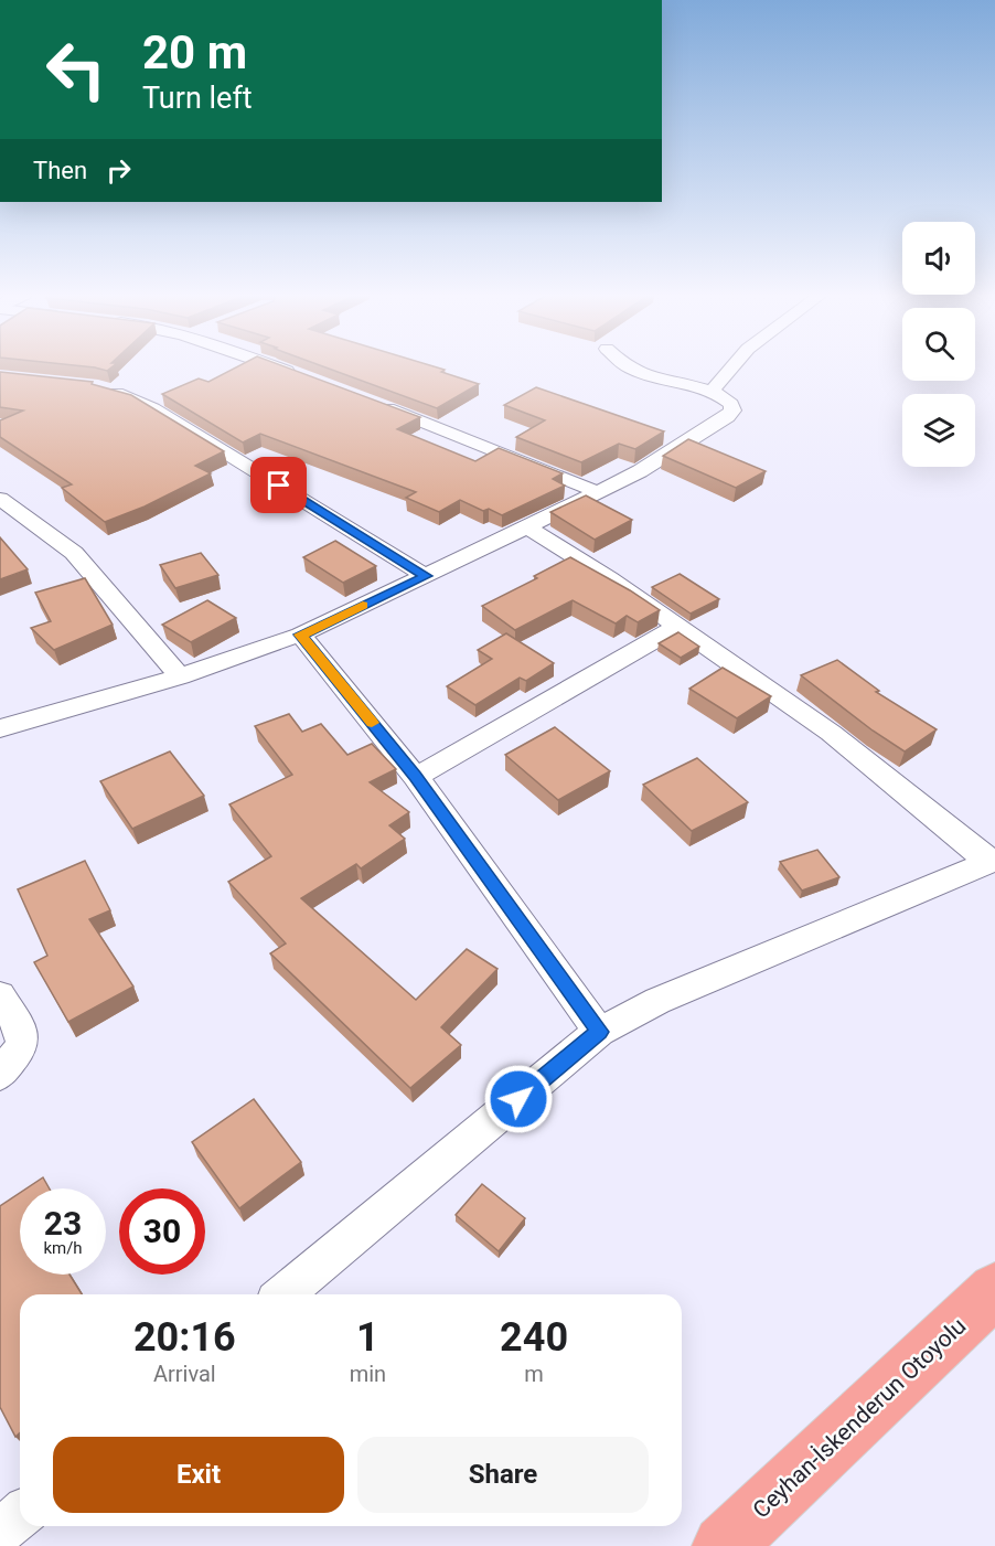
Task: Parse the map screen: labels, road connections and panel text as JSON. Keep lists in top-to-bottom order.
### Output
{
  "streets": {
    "highway": ["Ceyhan-İskenderun Otoyolu"]
  },
  "page": {
    "turn": ["20 m", "Turn left"],
    "then": "Then",
    "speed": "23 km/h",
    "limit": "30",
    "eta": [
      "20:16",
      "Arrival",
      "1",
      "min",
      "240",
      "m"
    ],
    "buttons": ["Exit", "Share"]
  }
}
